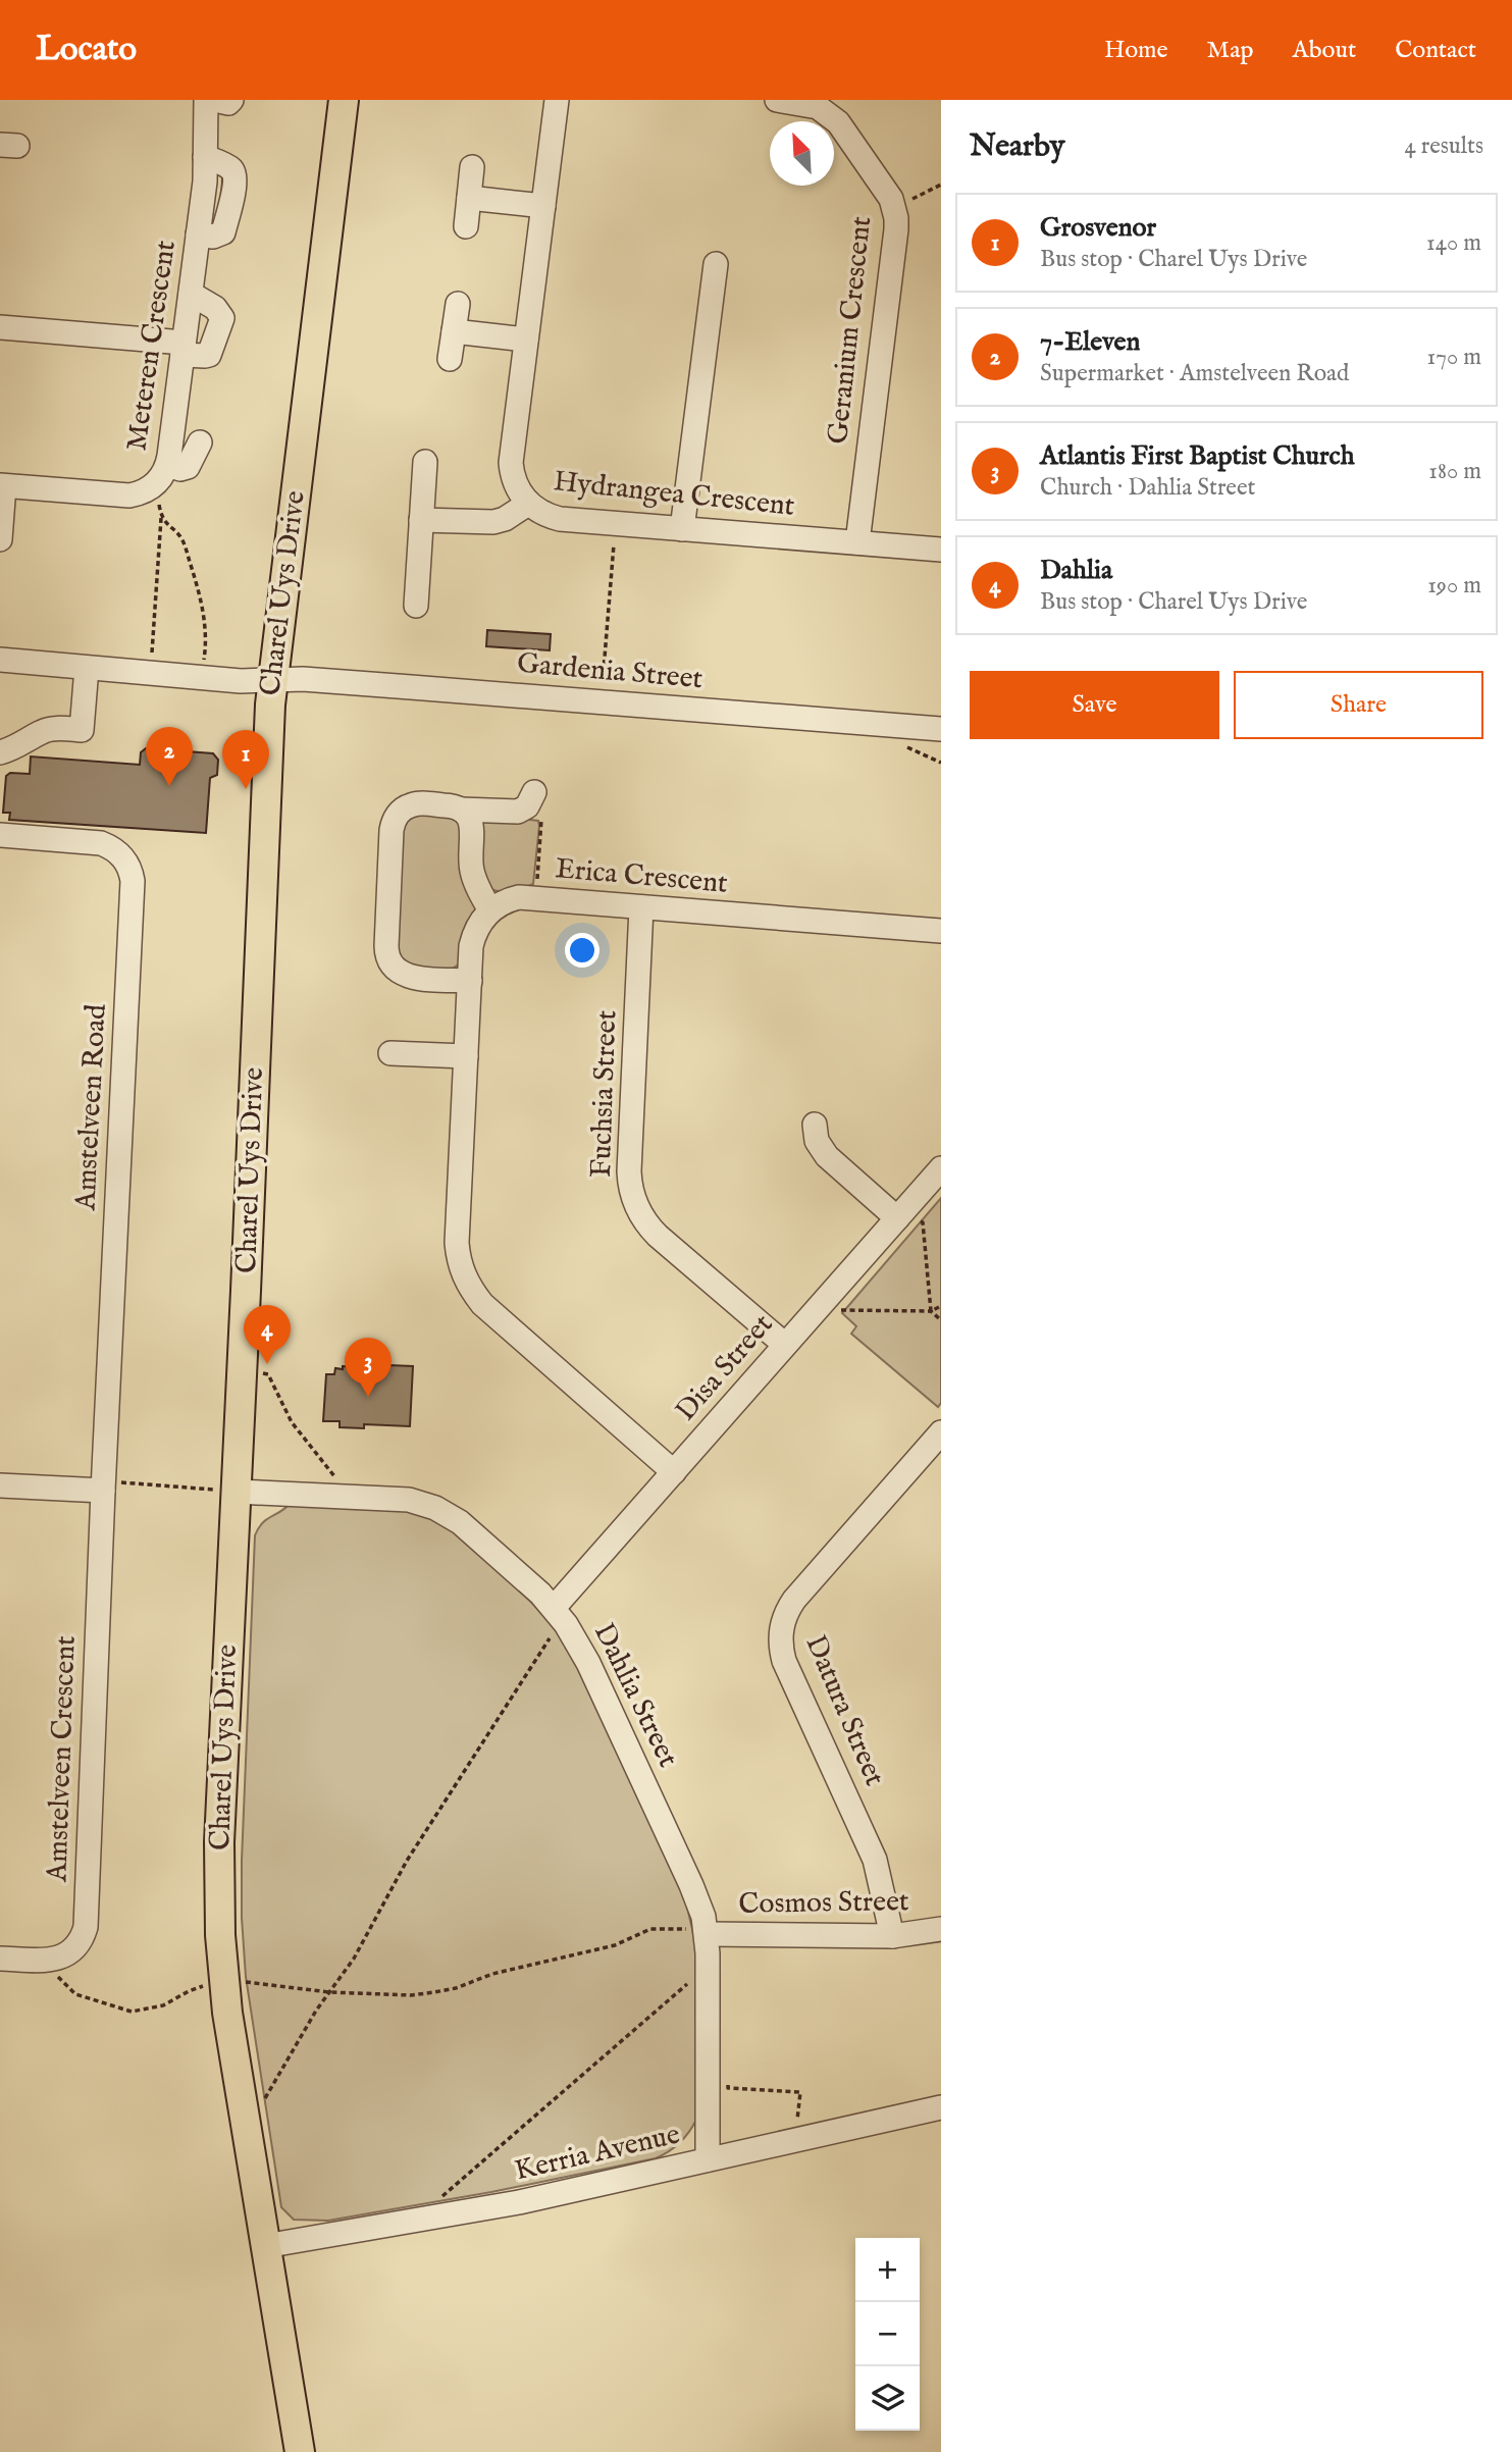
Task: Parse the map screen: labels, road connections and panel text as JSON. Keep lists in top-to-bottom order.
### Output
{
  "streets": {
    "main road": ["Charel Uys Drive"],
    "street": [
      "Geranium Crescent",
      "Meteren Crescent",
      "Hydrangea Crescent",
      "Gardenia Street",
      "Erica Crescent",
      "Fuchsia Street",
      "Amstelveen Road",
      "Disa Street",
      "Dahlia Street",
      "Datura Street",
      "Amstelveen Crescent",
      "Cosmos Street",
      "Kerria Avenue"
    ]
  },
  "crossings": [
    ["Geranium Crescent", "Hydrangea Crescent"],
    ["Charel Uys Drive", "Gardenia Street"],
    ["Charel Uys Drive", "Dahlia Street"],
    ["Charel Uys Drive", "Kerria Avenue"],
    ["Erica Crescent", "Fuchsia Street"],
    ["Fuchsia Street", "Disa Street"],
    ["Amstelveen Road", "Amstelveen Crescent"],
    ["Disa Street", "Dahlia Street"],
    ["Dahlia Street", "Cosmos Street"],
    ["Dahlia Street", "Kerria Avenue"],
    ["Datura Street", "Cosmos Street"]
  ],
  "north": "top left",
  "page": {
    "header": "Locato",
    "nav": [
      "Home",
      "Map",
      "About",
      "Contact"
    ],
    "heading": ["Nearby", "4 results"],
    "list": [
      {
        "mark": "1",
        "name": "Grosvenor",
        "note": "Bus stop · Charel Uys Drive",
        "value": "140 m"
      },
      {
        "mark": "2",
        "name": "7-Eleven",
        "note": "Supermarket · Amstelveen Road",
        "value": "170 m"
      },
      {
        "mark": "3",
        "name": "Atlantis First Baptist Church",
        "note": "Church · Dahlia Street",
        "value": "180 m"
      },
      {
        "mark": "4",
        "name": "Dahlia",
        "note": "Bus stop · Charel Uys Drive",
        "value": "190 m"
      }
    ],
    "buttons": ["Save", "Share"],
    "pins": [
      "2",
      "1",
      "4",
      "3"
    ],
    "map_buttons": ["+", "−"]
  }
}
